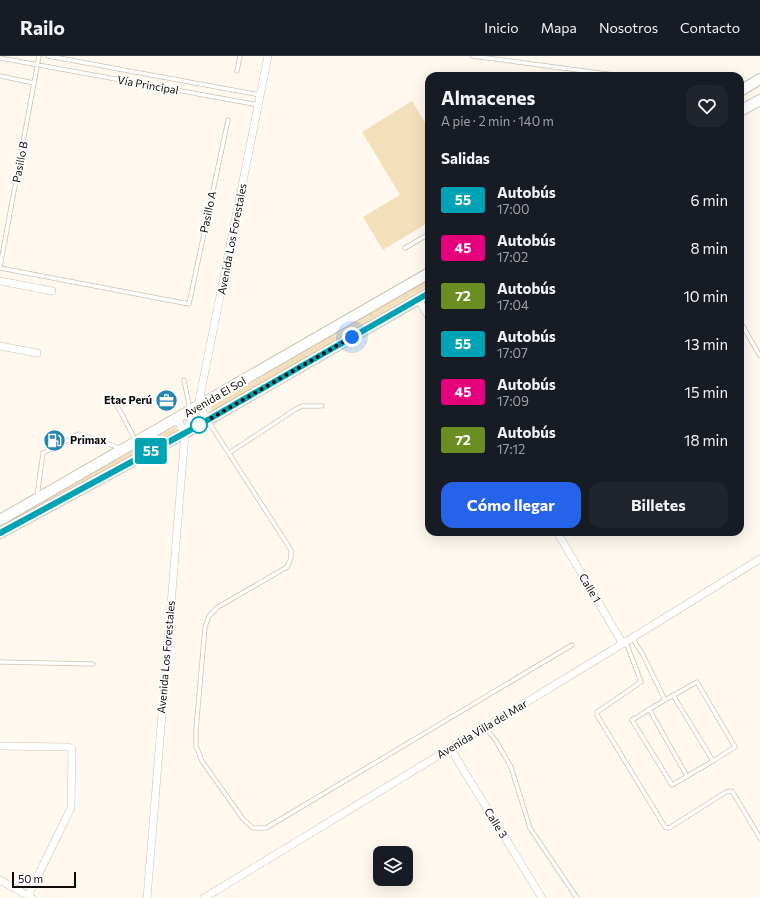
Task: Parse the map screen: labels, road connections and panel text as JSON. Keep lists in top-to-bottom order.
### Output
{
  "streets": {
    "main road": ["Avenida El Sol"],
    "street": [
      "Avenida Los Forestales",
      "Calle 1",
      "Avenida Villa del Mar",
      "Calle 3"
    ],
    "lane": ["Vía Principal", "Pasillo B", "Pasillo A"]
  },
  "crossings": [
    ["Vía Principal", "Pasillo B"],
    ["Vía Principal", "Avenida Los Forestales"],
    ["Pasillo B", "Pasillo A"],
    ["Avenida Los Forestales", "Avenida El Sol"],
    ["Calle 1", "Avenida Villa del Mar"],
    ["Avenida Villa del Mar", "Calle 3"]
  ],
  "places": {
    "office": ["Etac Perú"],
    "fuel station": ["Primax"]
  },
  "lines": ["bus line 55"],
  "scale_bar": "50 m",
  "page": {
    "header": "Railo",
    "nav": [
      "Inicio",
      "Mapa",
      "Nosotros",
      "Contacto"
    ],
    "on_map": "55",
    "heading": [
      ["Almacenes", "A pie · 2 min · 140 m"],
      "Salidas"
    ],
    "list": [
      {
        "mark": "55",
        "name": "Autobús",
        "note": "17:00",
        "value": "6 min"
      },
      {
        "mark": "45",
        "name": "Autobús",
        "note": "17:02",
        "value": "8 min"
      },
      {
        "mark": "72",
        "name": "Autobús",
        "note": "17:04",
        "value": "10 min"
      },
      {
        "mark": "55",
        "name": "Autobús",
        "note": "17:07",
        "value": "13 min"
      },
      {
        "mark": "45",
        "name": "Autobús",
        "note": "17:09",
        "value": "15 min"
      },
      {
        "mark": "72",
        "name": "Autobús",
        "note": "17:12",
        "value": "18 min"
      }
    ],
    "buttons": ["Cómo llegar", "Billetes"],
    "scale": "50 m"
  }
}
